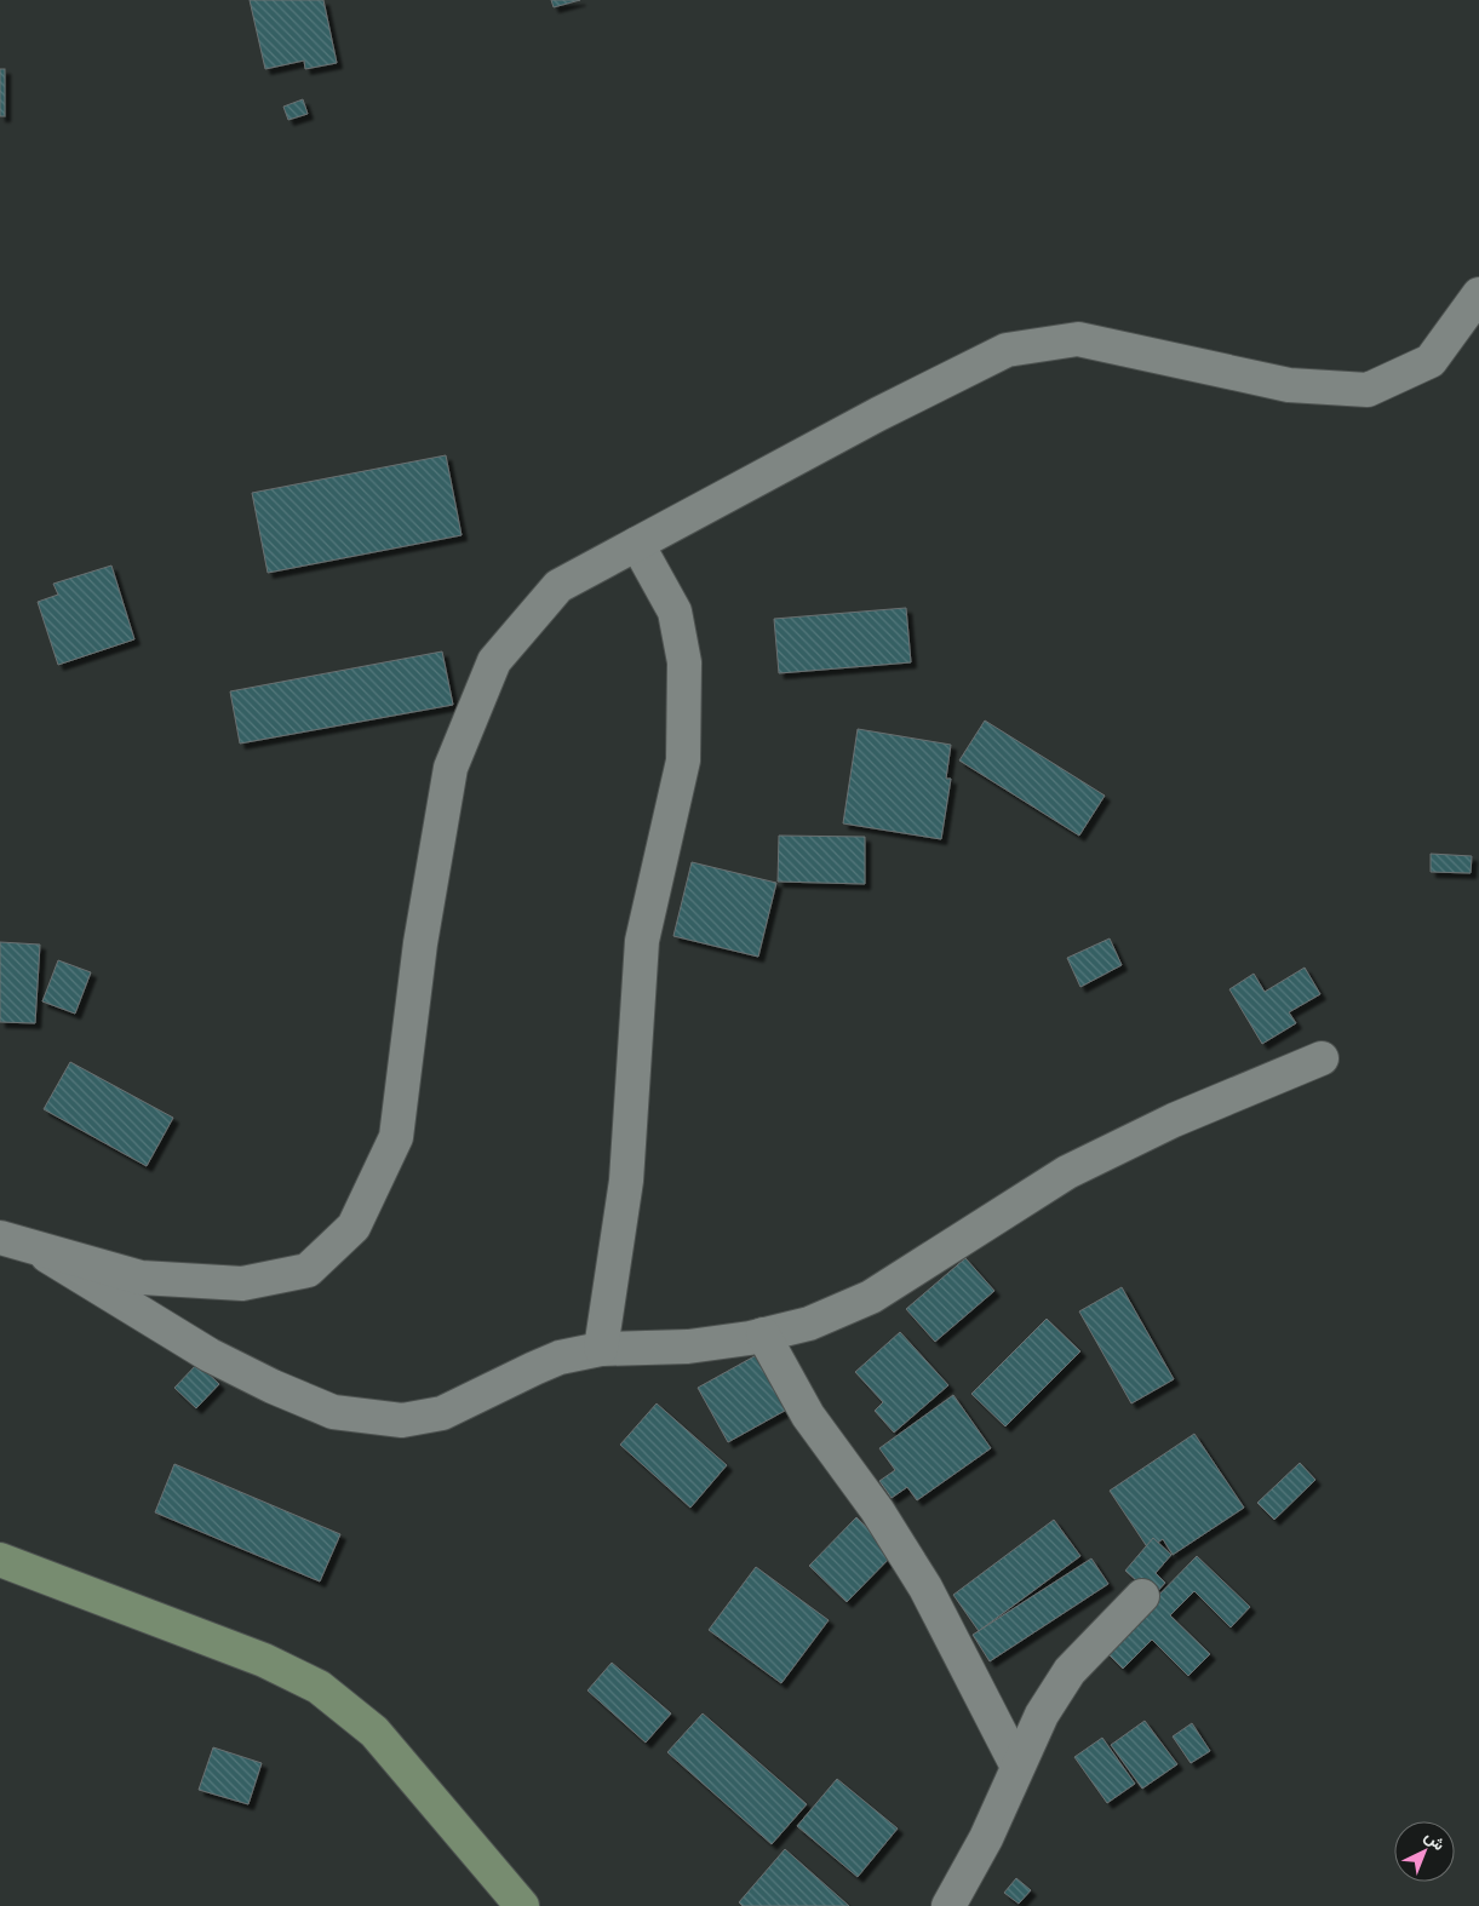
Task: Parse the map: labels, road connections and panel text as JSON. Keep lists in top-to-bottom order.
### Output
{
  "north": "top right"
}
